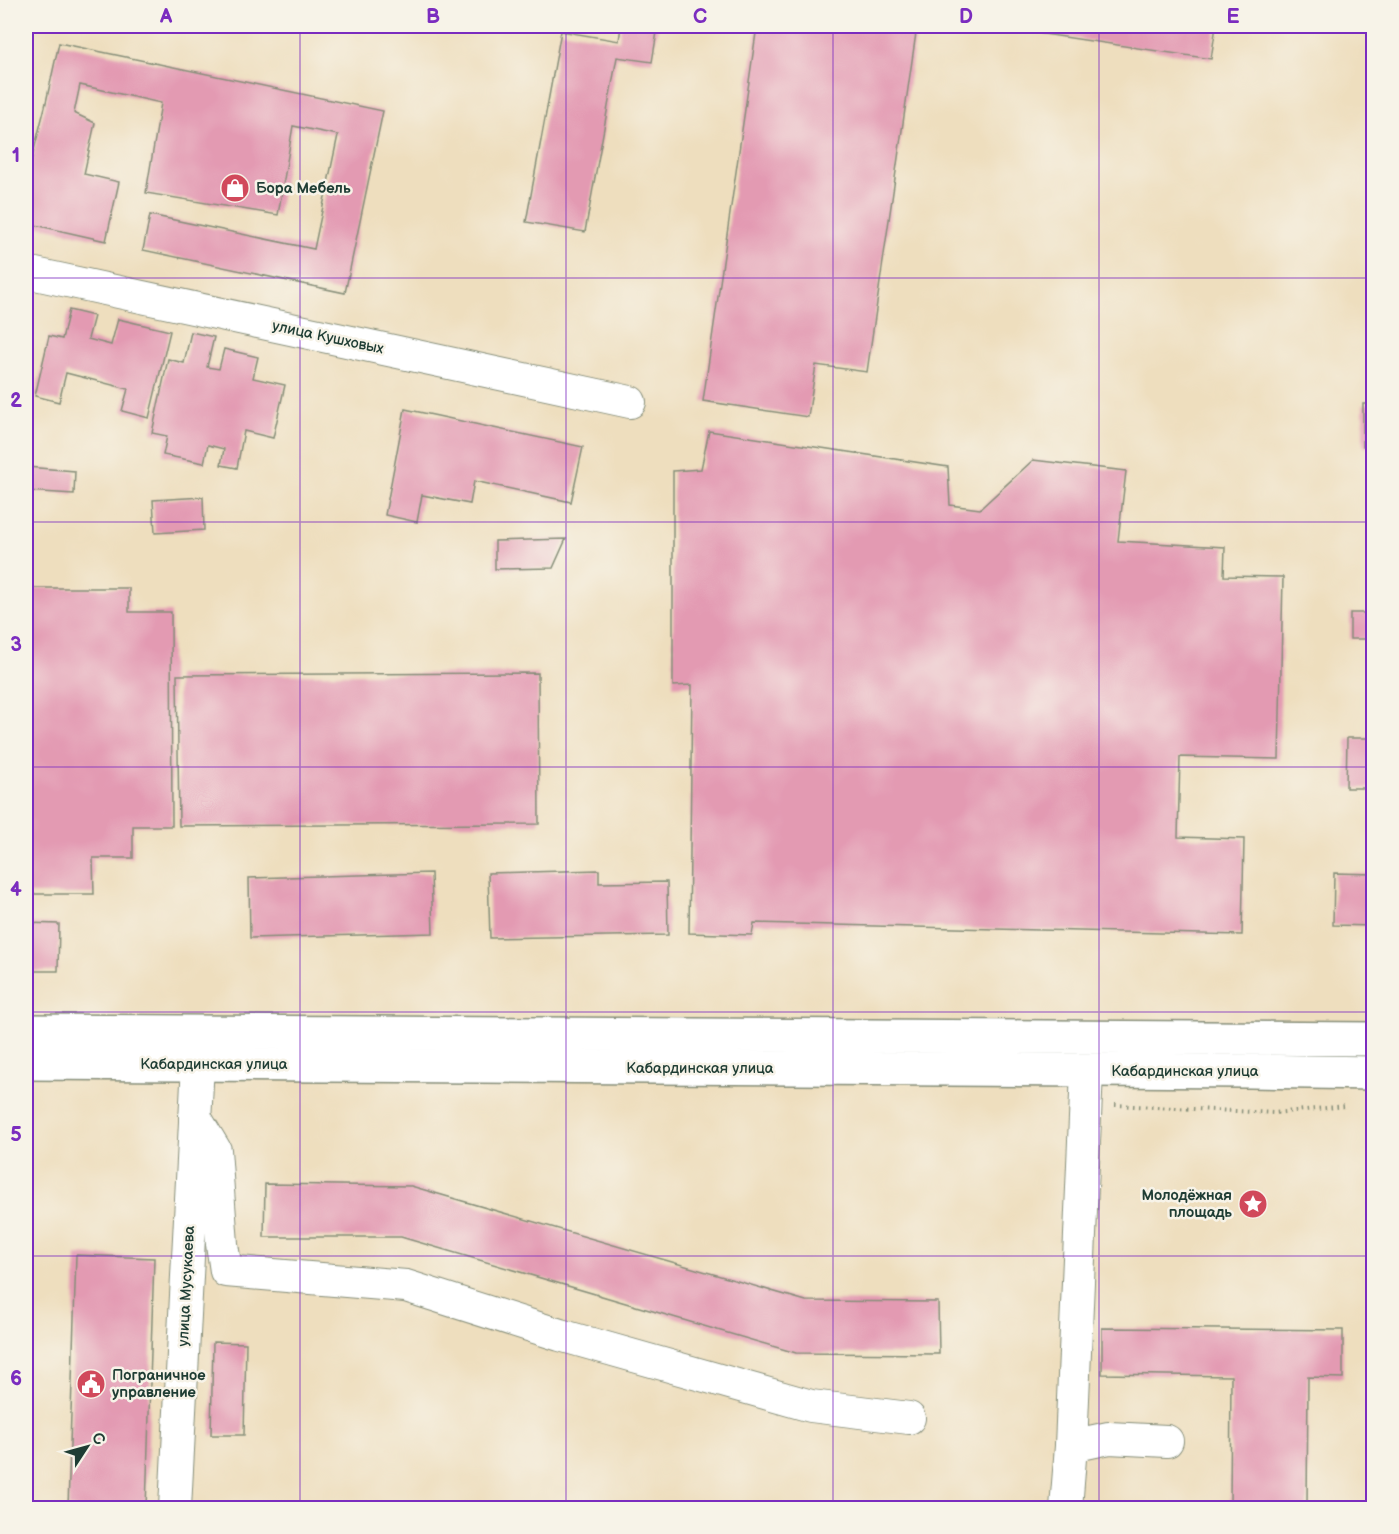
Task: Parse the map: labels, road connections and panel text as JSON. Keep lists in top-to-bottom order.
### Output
{
  "streets": {
    "main road": ["Кабардинская улица"],
    "street": ["улица Кушховых", "улица Мусукаева"]
  },
  "crossings": [
    ["Кабардинская улица", "улица Мусукаева"]
  ],
  "places": {
    "shop": ["Бора Мебель"],
    "place": ["Молодёжная площадь"],
    "public building": ["Пограничное управление"]
  },
  "north": "top right",
  "grid": {
    "columns": [
      "A",
      "B",
      "C",
      "D",
      "E"
    ],
    "rows": [
      "1",
      "2",
      "3",
      "4",
      "5",
      "6"
    ]
  }
}
